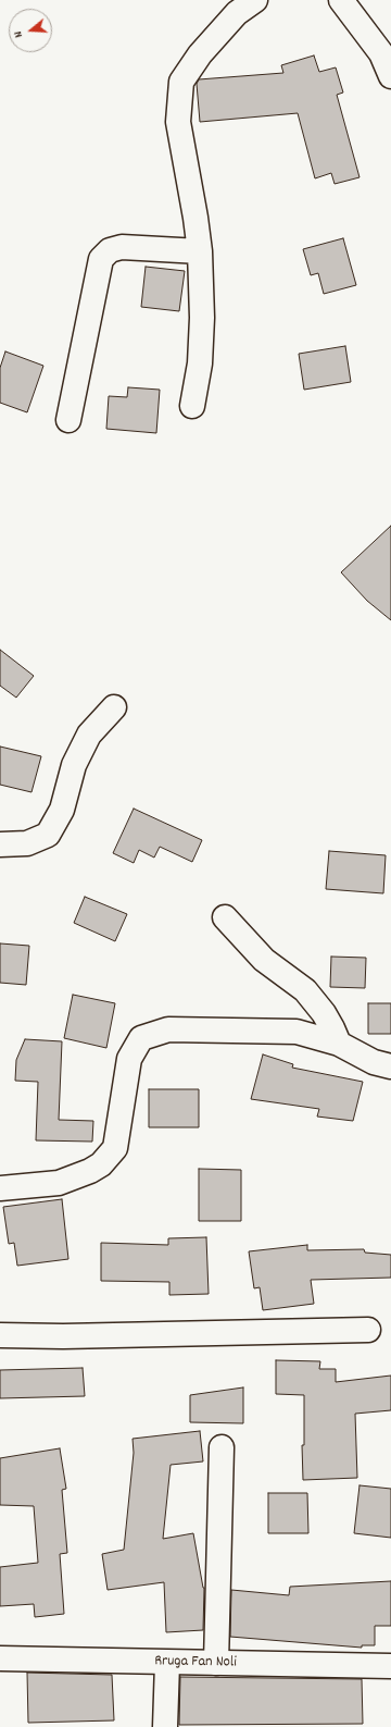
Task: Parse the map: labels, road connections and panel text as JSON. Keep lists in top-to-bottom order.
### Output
{
  "streets": {
    "street": ["Rruga Fan Noli"]
  },
  "north": "left"
}
